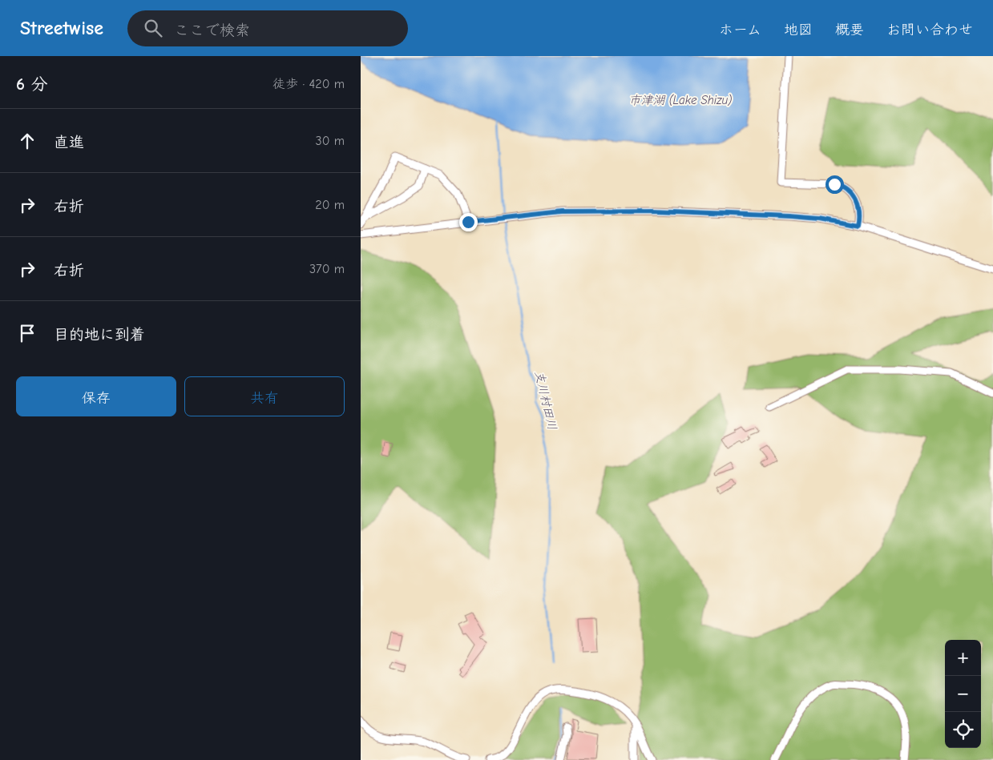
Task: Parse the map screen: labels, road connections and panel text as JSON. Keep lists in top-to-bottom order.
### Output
{
  "water": ["市津湖 (Lake Shizu)", "支川村田川"],
  "page": {
    "header": "Streetwise",
    "search": "ここで検索",
    "nav": [
      "ホーム",
      "地図",
      "概要",
      "お問い合わせ"
    ],
    "heading": ["6 分", "徒歩 · 420 m"],
    "list": [
      ["直進", "30 m"],
      ["右折", "20 m"],
      ["右折", "370 m"],
      "目的地に到着"
    ],
    "buttons": ["保存", "共有"],
    "map_buttons": ["+", "−"]
  }
}
